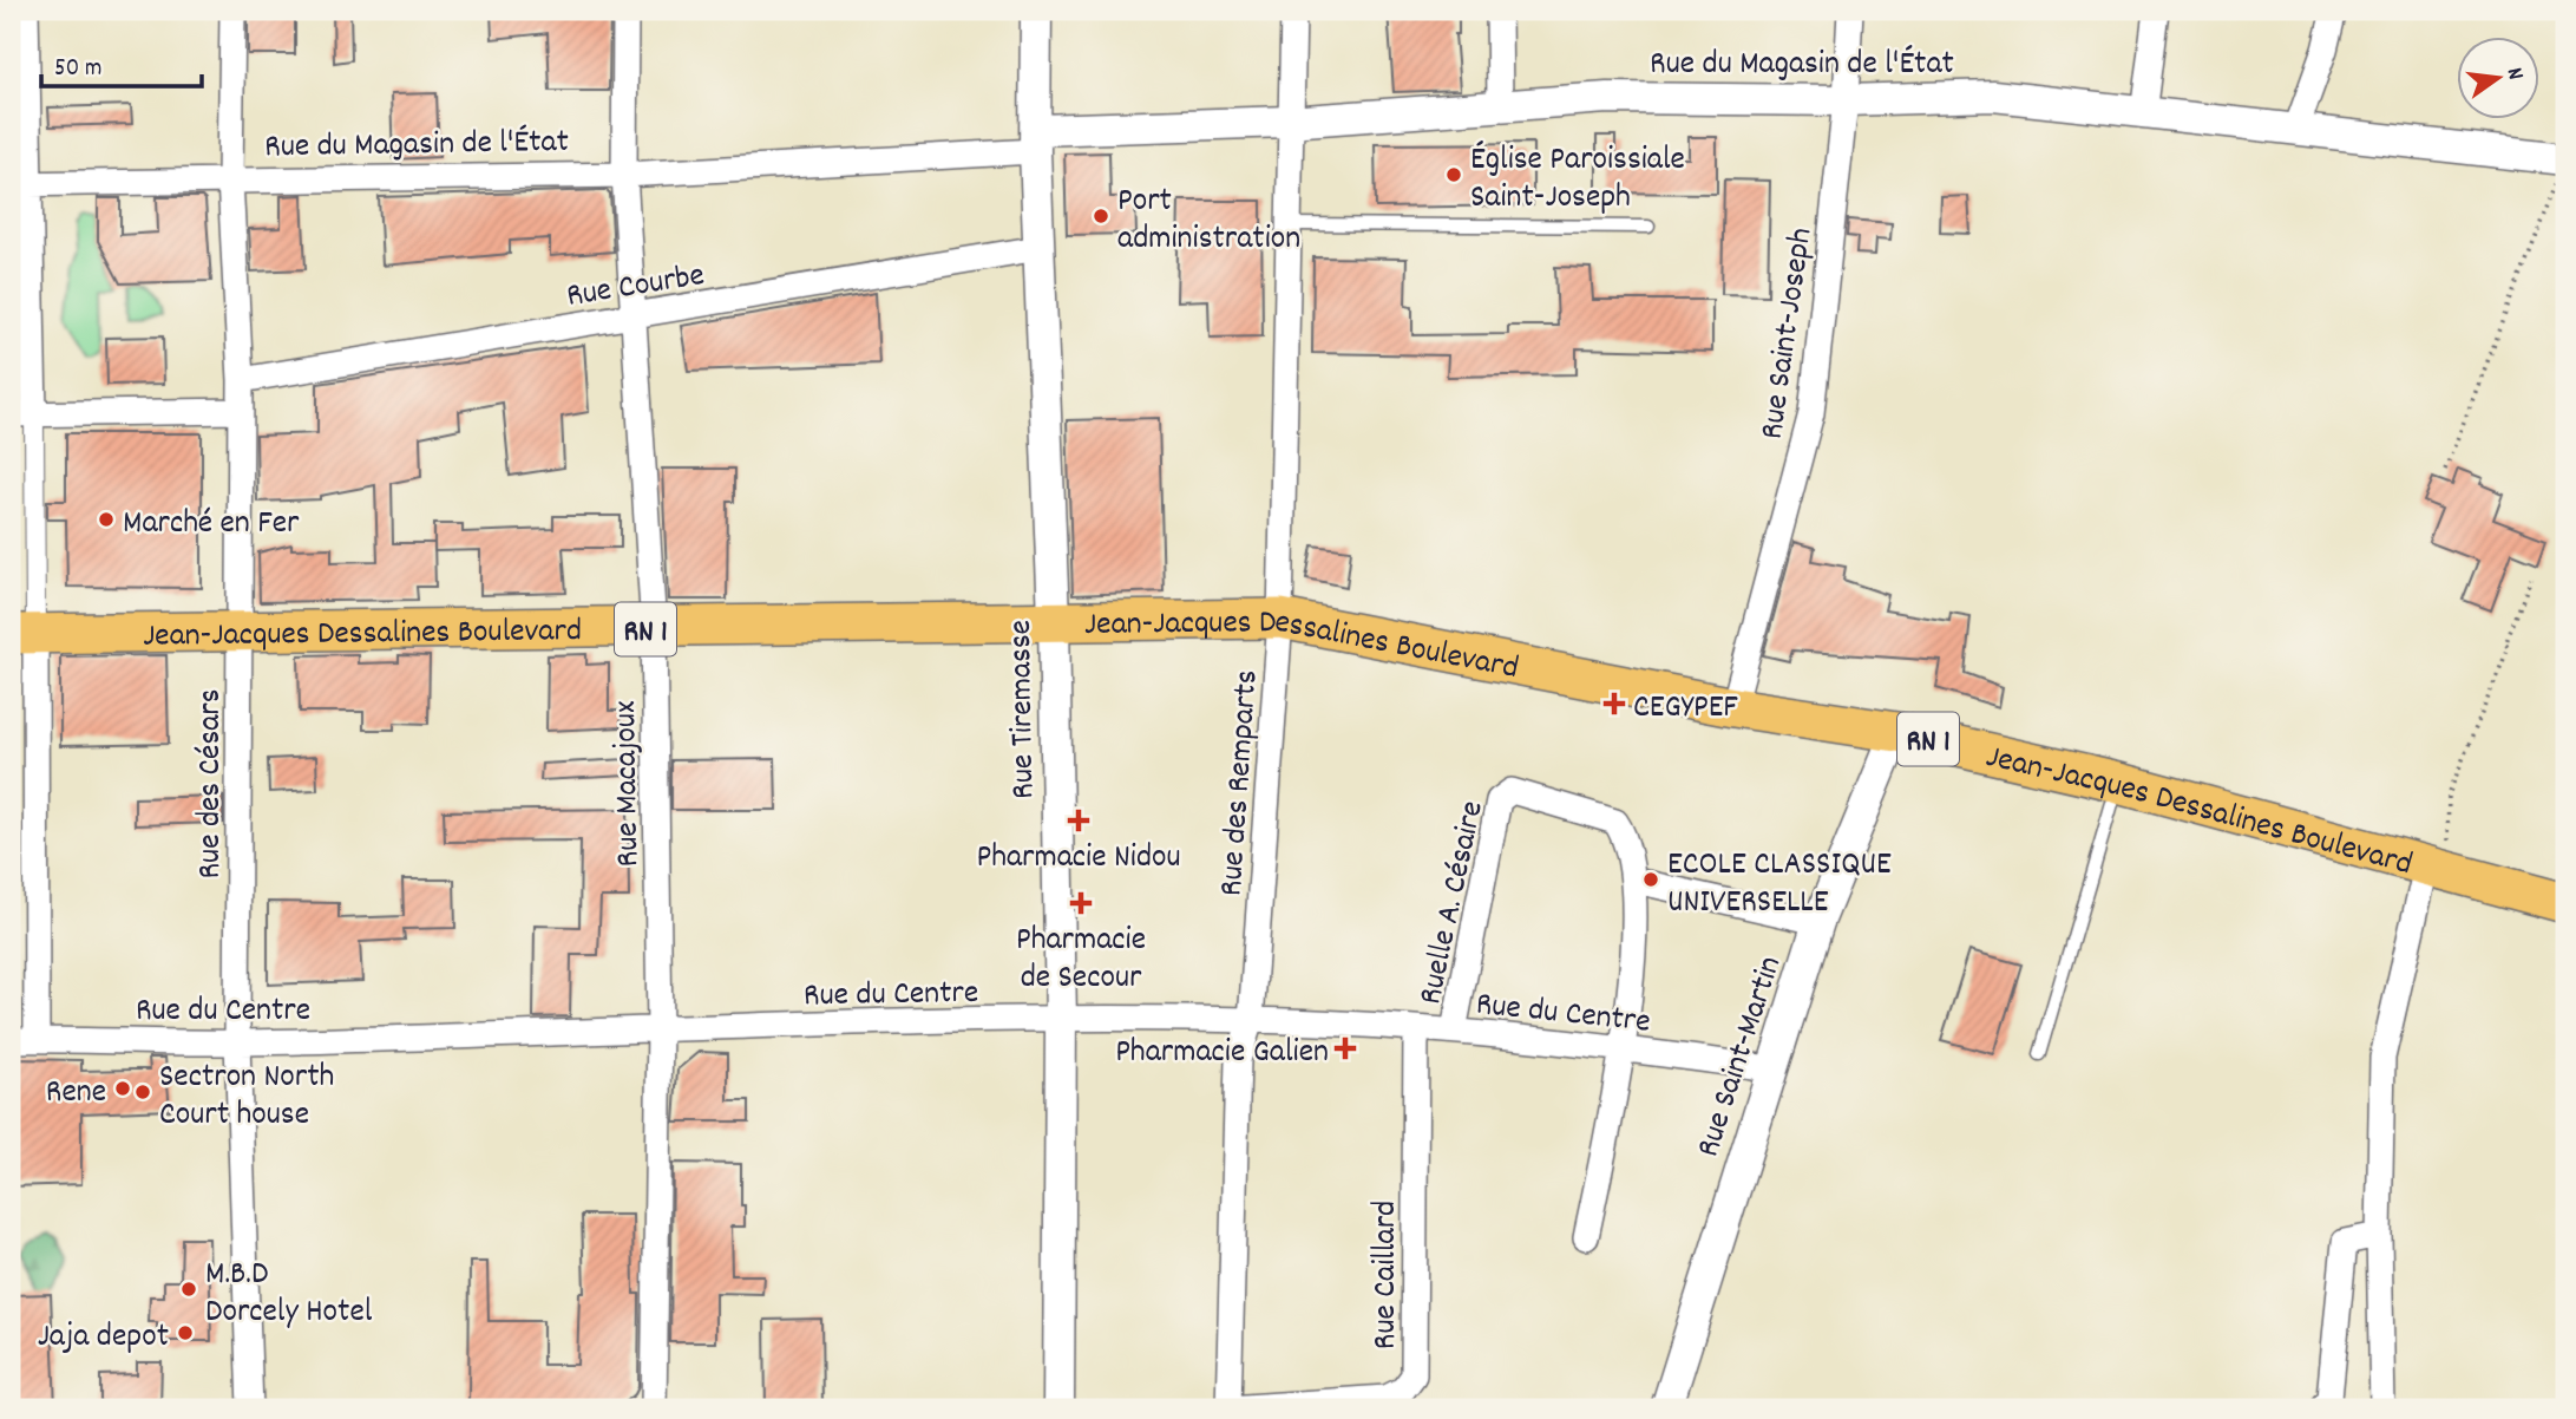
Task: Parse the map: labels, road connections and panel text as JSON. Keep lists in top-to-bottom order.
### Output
{
  "streets": {
    "main road": ["RN 1", "Jean-Jacques Dessalines Boulevard"],
    "street": [
      "Rue du Magasin de l'État",
      "Rue Courbe",
      "Rue Saint-Joseph",
      "Rue Tiremasse",
      "Rue des Remparts",
      "Rue des Césars",
      "Rue Macajoux",
      "Ruelle A. Césaire",
      "Rue du Centre",
      "Rue Saint-Martin",
      "Rue Caillard"
    ]
  },
  "crossings": [
    ["Rue du Magasin de l'État", "Rue Saint-Joseph"],
    ["Rue du Magasin de l'État", "Rue Tiremasse"],
    ["Rue du Magasin de l'État", "Rue des Remparts"],
    ["Rue du Magasin de l'État", "Rue des Césars"],
    ["Rue du Magasin de l'État", "Rue Macajoux"],
    ["Rue Courbe", "Rue Tiremasse"],
    ["Rue Courbe", "Rue des Césars"],
    ["Rue Courbe", "Rue Macajoux"],
    ["Rue Saint-Joseph", "Jean-Jacques Dessalines Boulevard"],
    ["Jean-Jacques Dessalines Boulevard", "Rue Tiremasse"],
    ["Jean-Jacques Dessalines Boulevard", "Rue des Remparts"],
    ["Jean-Jacques Dessalines Boulevard", "Rue des Césars"],
    ["Jean-Jacques Dessalines Boulevard", "Rue Macajoux"],
    ["Jean-Jacques Dessalines Boulevard", "Rue Saint-Martin"],
    ["Rue Tiremasse", "Rue du Centre"],
    ["Rue des Remparts", "Rue du Centre"],
    ["Rue des Remparts", "Rue Caillard"],
    ["Rue des Césars", "Rue du Centre"],
    ["Rue Macajoux", "Rue du Centre"],
    ["Ruelle A. Césaire", "Rue du Centre"],
    ["Rue du Centre", "Rue Saint-Martin"],
    ["Rue du Centre", "Rue Caillard"]
  ],
  "places": {
    "other": [
      "Église Paroissiale Saint-Joseph",
      "Port administration",
      "Marché en Fer",
      "ECOLE CLASSIQUE UNIVERSELLE",
      "Rene",
      "Sectron North Court house",
      "M.B.D Dorcely Hotel",
      "Jaja depot"
    ],
    "health": [
      "CEGYPEF",
      "Pharmacie Nidou",
      "Pharmacie de Secour",
      "Pharmacie Galien"
    ]
  },
  "scale_bar": "50 m",
  "north": "right"
}
